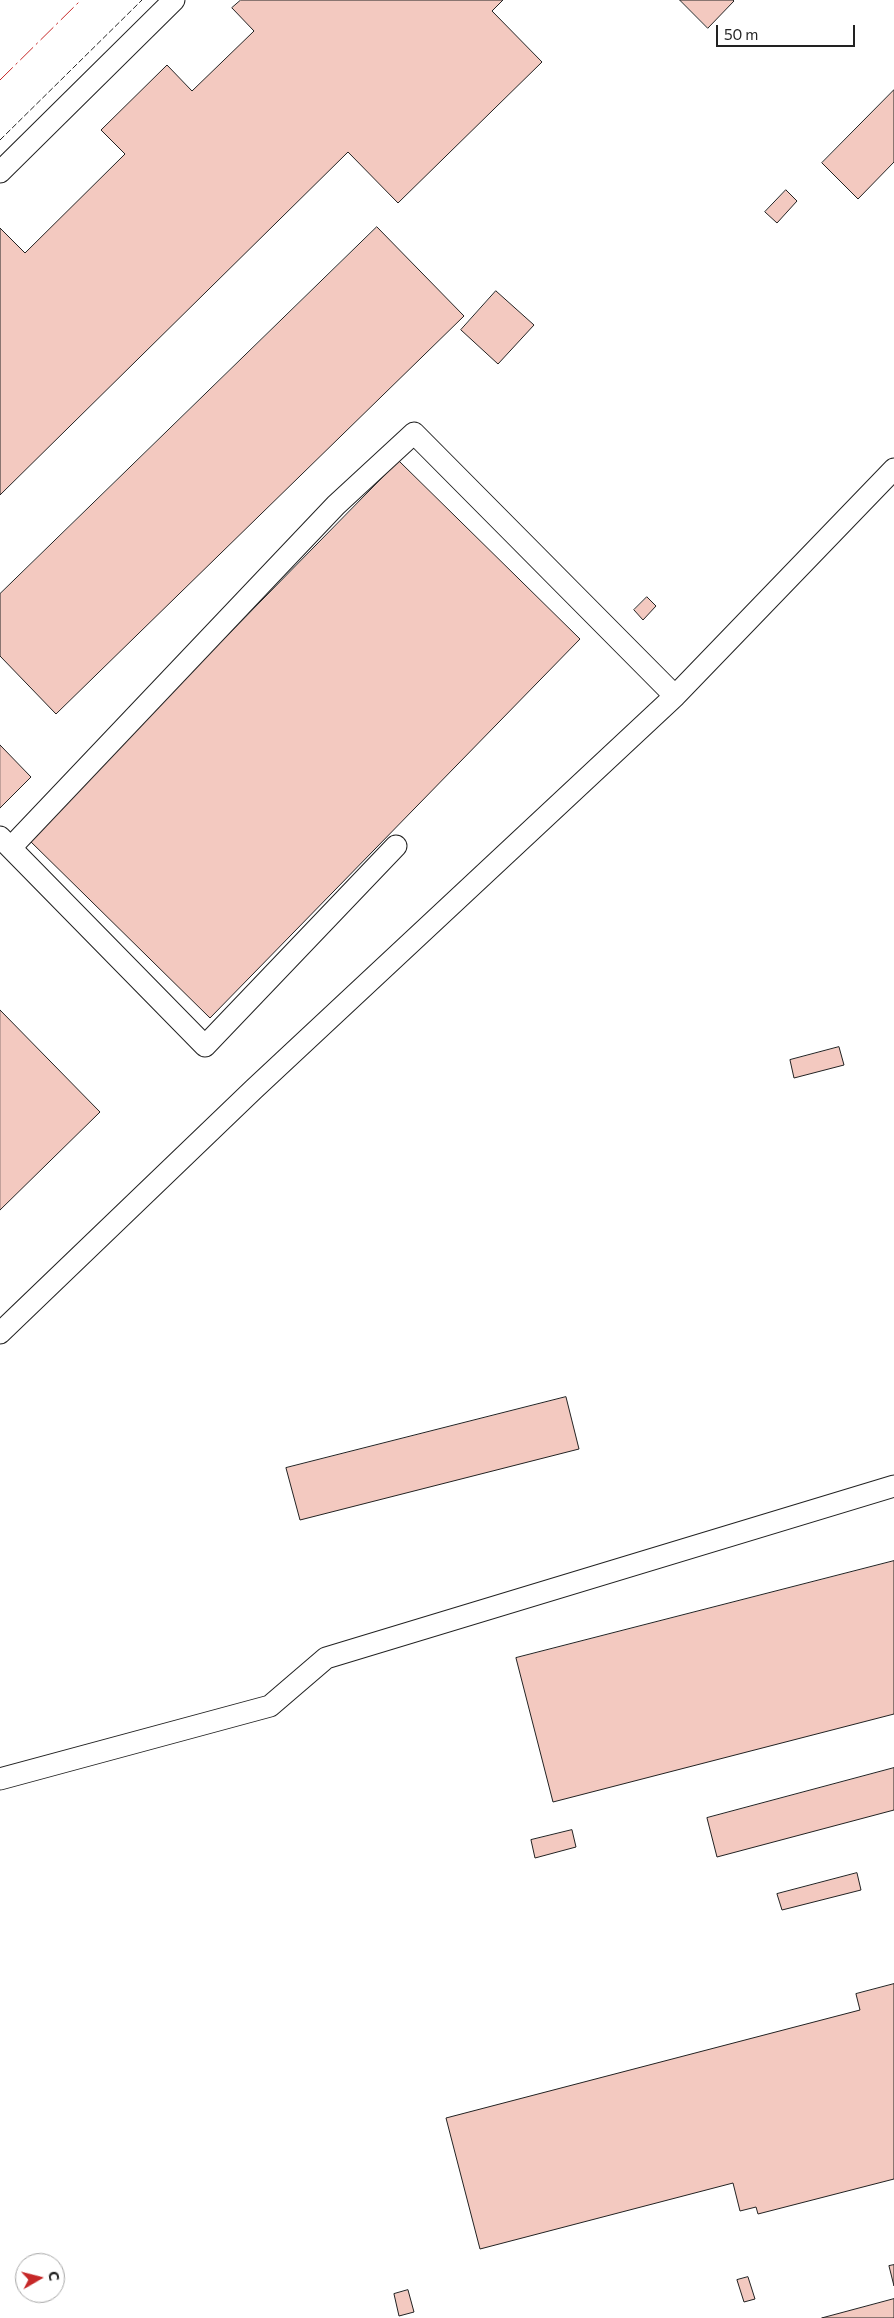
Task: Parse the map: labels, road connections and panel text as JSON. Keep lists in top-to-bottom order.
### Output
{
  "scale_bar": "50 m",
  "north": "right"
}
